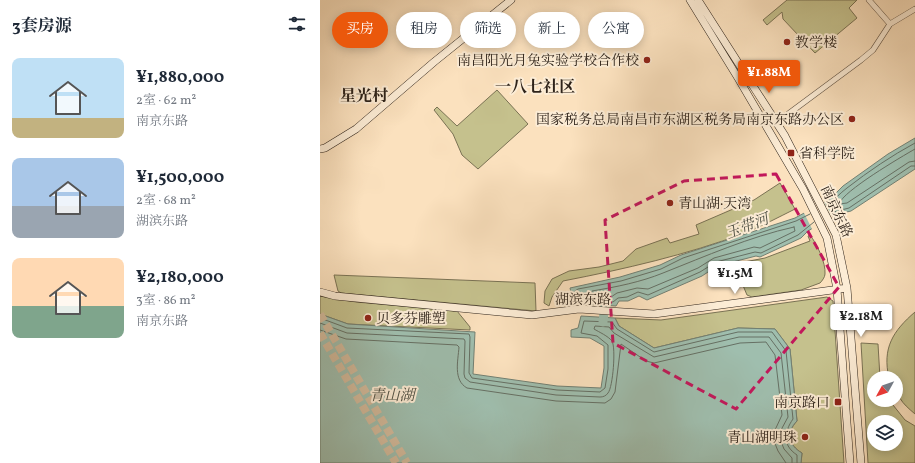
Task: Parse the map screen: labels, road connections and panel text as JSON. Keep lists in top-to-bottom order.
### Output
{
  "streets": {
    "main road": ["南京东路", "湖滨东路"]
  },
  "crossings": [
    ["南京东路", "湖滨东路"]
  ],
  "districts": ["一八七社区", "星光村"],
  "water": ["玉带河", "青山湖"],
  "places": {
    "other": [
      "教学楼",
      "南昌阳光月兔实验学校合作校",
      "国家税务总局南昌市东湖区税务局南京东路办公区",
      "青山湖·天湾",
      "贝多芬雕塑",
      "青山湖明珠"
    ],
    "transit": ["省科学院", "南京路口"]
  },
  "north": "bottom left",
  "page": {
    "heading": "3套房源",
    "chip": [
      "买房",
      "租房",
      "筛选",
      "新上",
      "公寓"
    ],
    "list": [
      {
        "name": "¥1,880,000",
        "note": "2室 · 62 m² · 南京东路"
      },
      {
        "name": "¥1,500,000",
        "note": "2室 · 68 m² · 湖滨东路"
      },
      {
        "name": "¥2,180,000",
        "note": "3室 · 86 m² · 南京东路"
      }
    ],
    "price": ["¥1.88M", "¥1.5M", "¥2.18M"]
  }
}
